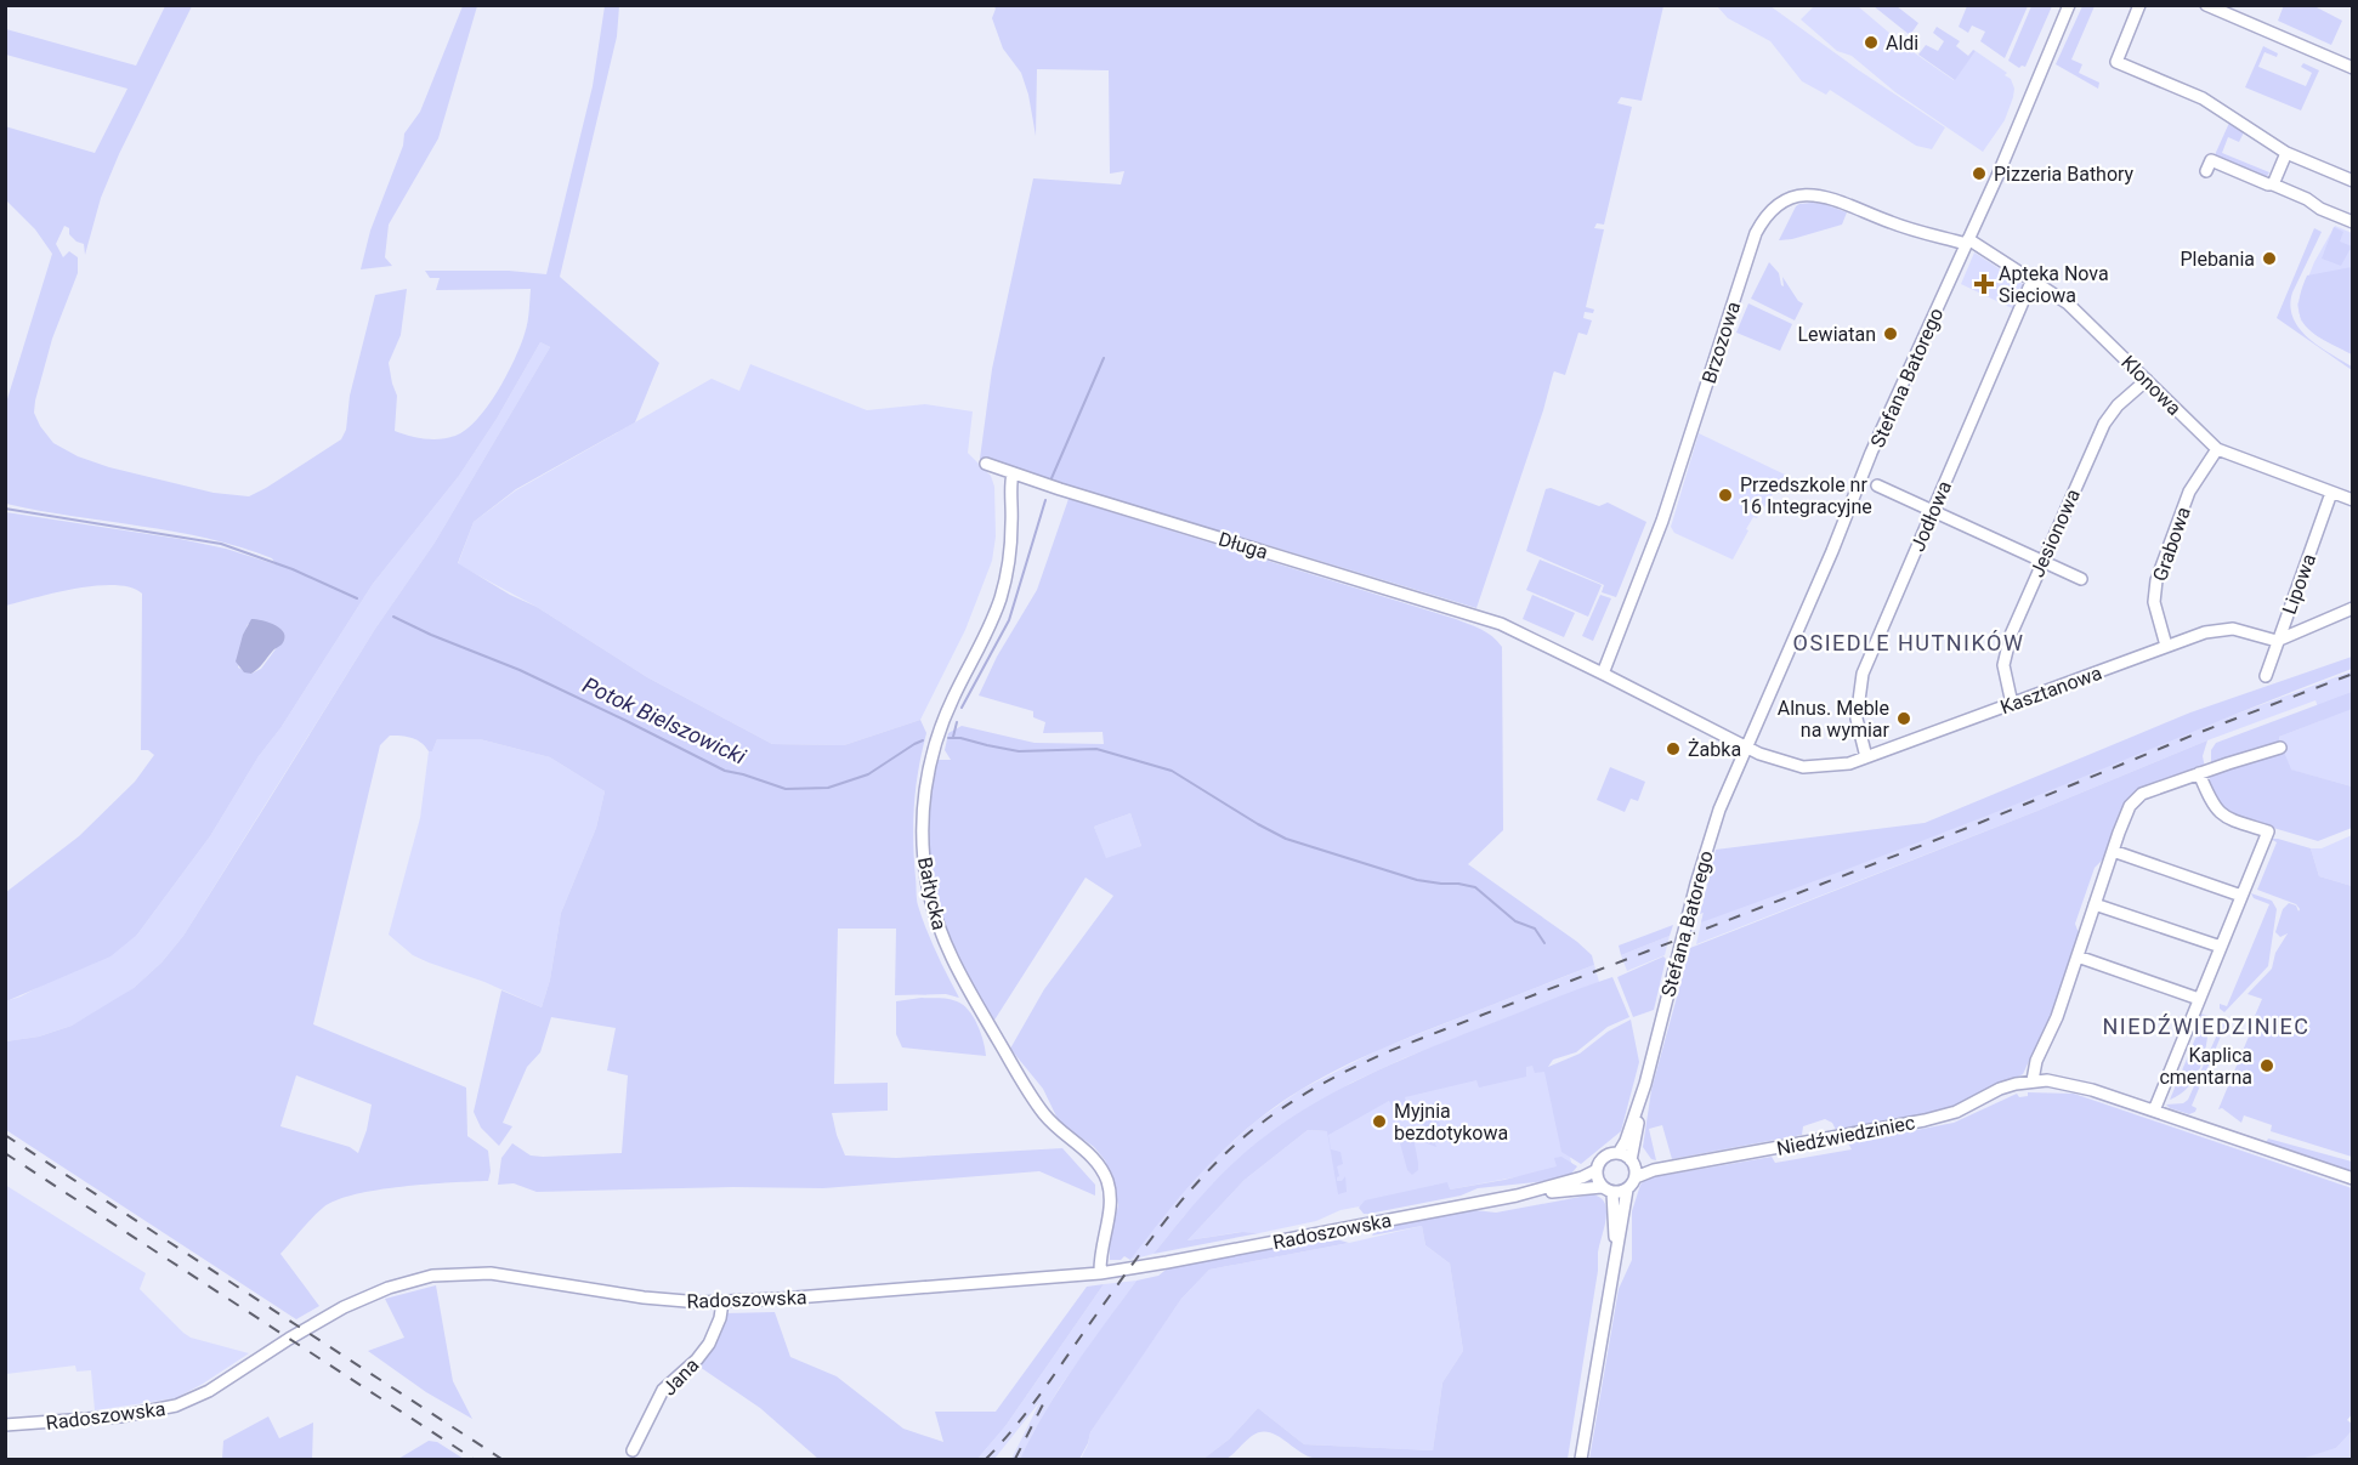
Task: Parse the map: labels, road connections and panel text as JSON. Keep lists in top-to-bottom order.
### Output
{
  "streets": {
    "street": [
      "Brzozowa",
      "Stefana Batorego",
      "Klonowa",
      "Jodłowa",
      "Jesionowa",
      "Grabowa",
      "Długa",
      "Lipowa",
      "Kasztanowa",
      "Bałtycka",
      "Niedźwiedziniec",
      "Radoszowska",
      "Jana"
    ]
  },
  "crossings": [
    ["Brzozowa", "Stefana Batorego"],
    ["Brzozowa", "Klonowa"],
    ["Brzozowa", "Długa"],
    ["Stefana Batorego", "Klonowa"],
    ["Stefana Batorego", "Kasztanowa"],
    ["Stefana Batorego", "Niedźwiedziniec"],
    ["Stefana Batorego", "Radoszowska"],
    ["Klonowa", "Jodłowa"],
    ["Klonowa", "Jesionowa"],
    ["Klonowa", "Grabowa"],
    ["Klonowa", "Lipowa"],
    ["Jodłowa", "Kasztanowa"],
    ["Jesionowa", "Kasztanowa"],
    ["Grabowa", "Kasztanowa"],
    ["Długa", "Bałtycka"],
    ["Lipowa", "Kasztanowa"],
    ["Bałtycka", "Radoszowska"],
    ["Niedźwiedziniec", "Radoszowska"],
    ["Radoszowska", "Jana"]
  ],
  "districts": ["OSIEDLE HUTNIKÓW", "NIEDŹWIEDZINIEC"],
  "water": ["Potok Bielszowicki"],
  "places": {
    "other": [
      "Aldi",
      "Pizzeria Bathory",
      "Plebania",
      "Lewiatan",
      "Przedszkole nr 16 Integracyjne",
      "Alnus. Meble na wymiar",
      "Żabka",
      "Kaplica cmentarna",
      "Myjnia bezdotykowa"
    ],
    "health": ["Apteka Nova Sieciowa"]
  }
}
